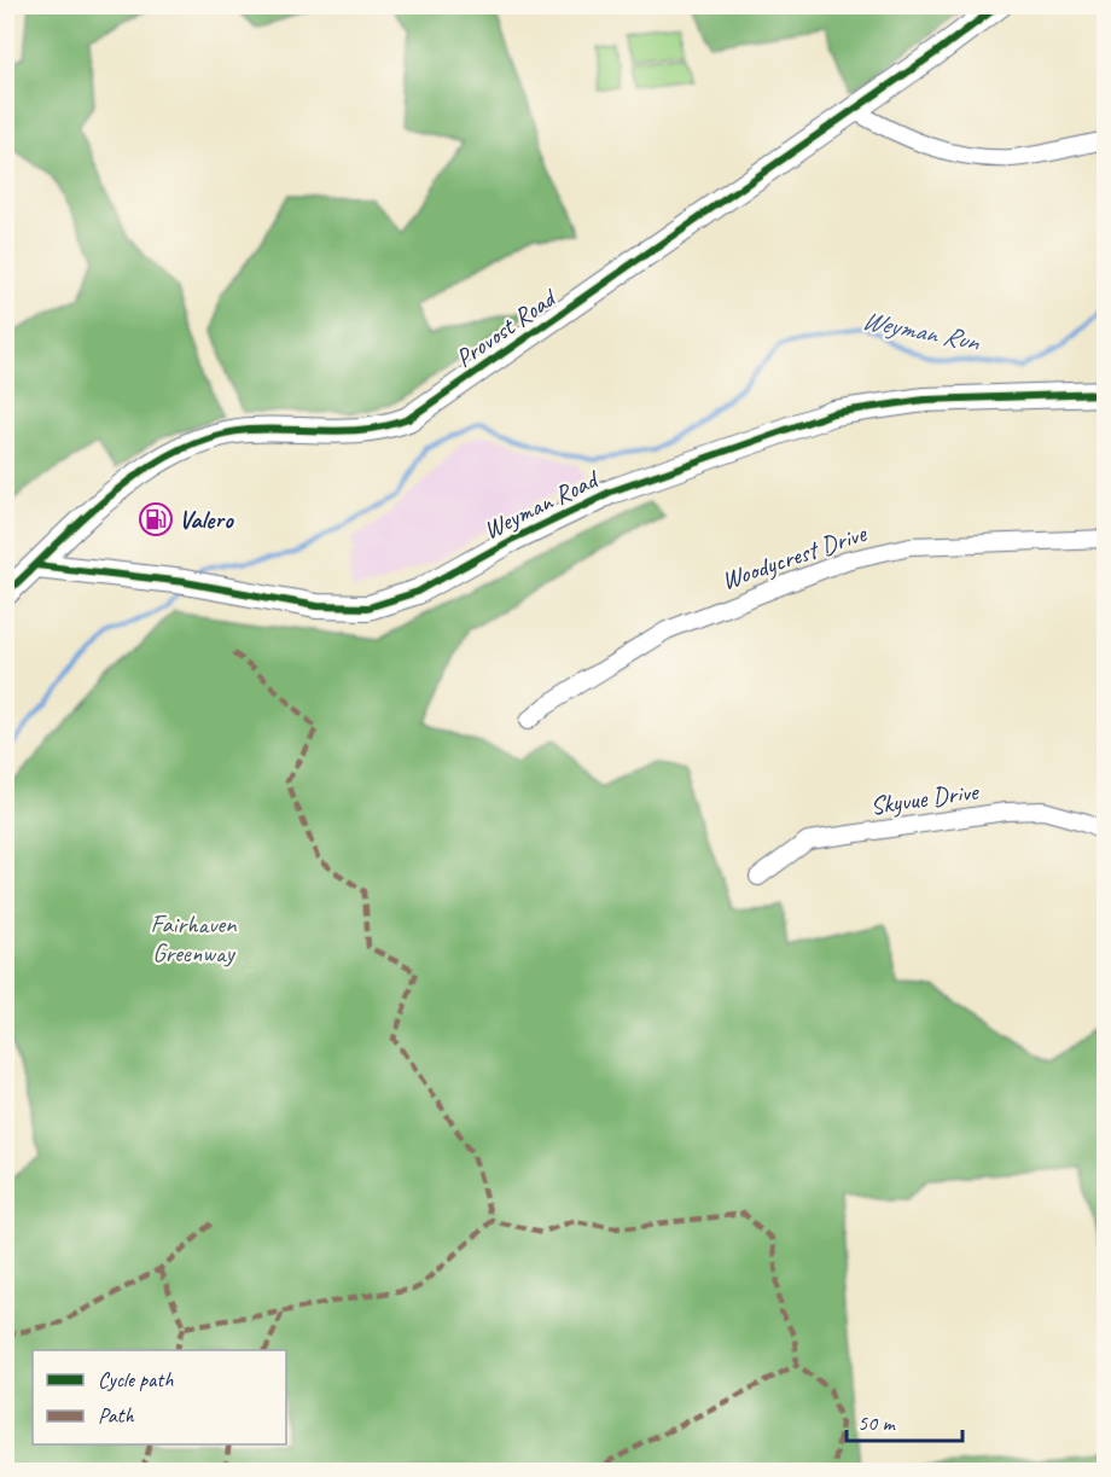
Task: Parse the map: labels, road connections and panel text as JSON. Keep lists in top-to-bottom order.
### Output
{
  "streets": {
    "street": [
      "Provost Road",
      "Weyman Road",
      "Woodycrest Drive",
      "Skyvue Drive"
    ]
  },
  "crossings": [
    ["Provost Road", "Weyman Road"]
  ],
  "water": ["Weyman Run"],
  "parks": ["Fairhaven Greenway"],
  "places": {
    "fuel station": ["Valero"]
  },
  "legend": ["Cycle path", "Path"],
  "scale_bar": "50 m"
}
